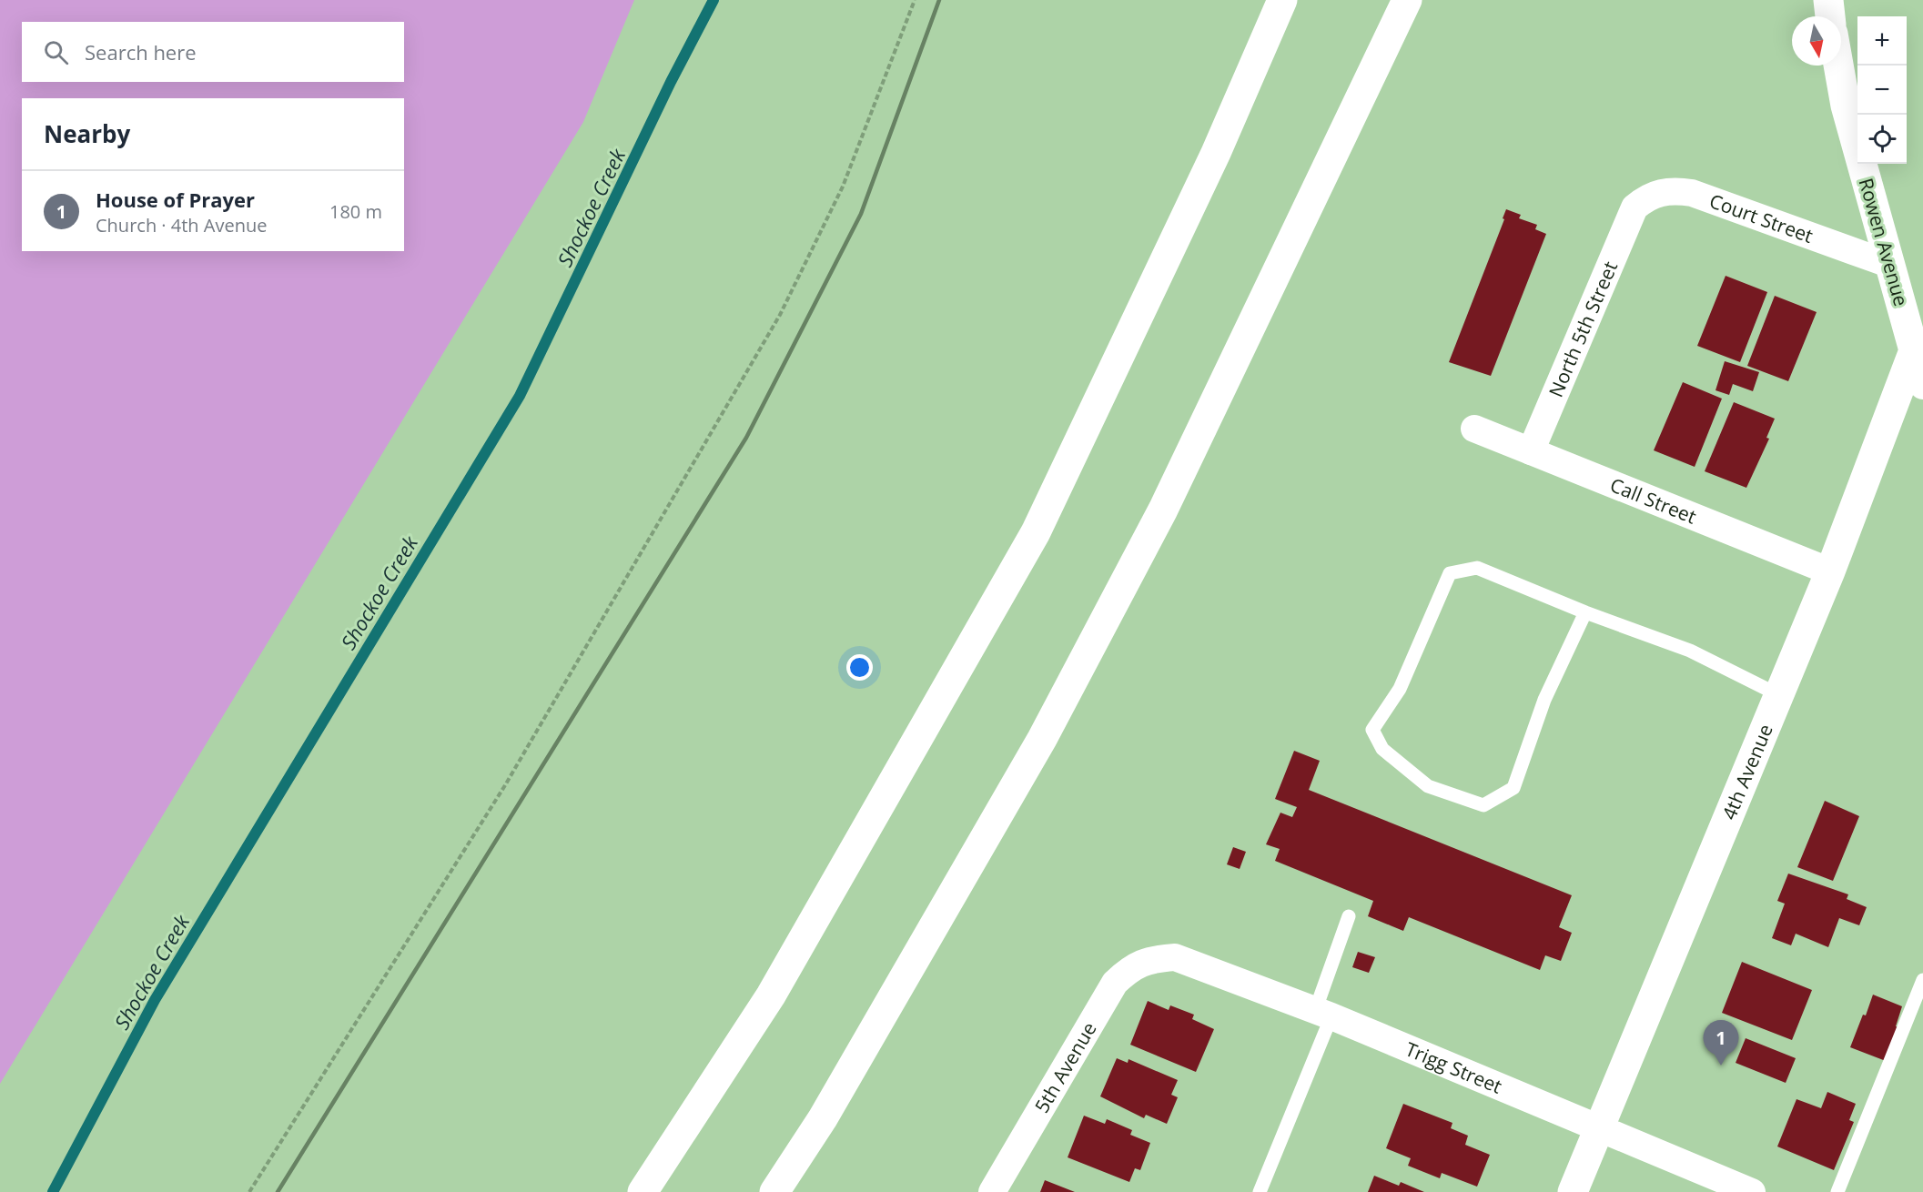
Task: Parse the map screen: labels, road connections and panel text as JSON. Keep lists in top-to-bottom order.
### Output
{
  "streets": {
    "main road": ["Rowen Avenue", "4th Avenue"],
    "street": [
      "Court Street",
      "North 5th Street",
      "Call Street",
      "5th Avenue",
      "Trigg Street"
    ]
  },
  "crossings": [
    ["Court Street", "Rowen Avenue"],
    ["Court Street", "North 5th Street"],
    ["Rowen Avenue", "4th Avenue"],
    ["North 5th Street", "Call Street"],
    ["Call Street", "4th Avenue"],
    ["4th Avenue", "Trigg Street"],
    ["5th Avenue", "Trigg Street"]
  ],
  "water": ["Shockoe Creek"],
  "north": "bottom",
  "page": {
    "map_buttons": ["+", "−"],
    "search": "Search here",
    "heading": "Nearby",
    "list": [
      {
        "mark": "1",
        "name": "House of Prayer",
        "note": "Church · 4th Avenue",
        "value": "180 m"
      }
    ],
    "pins": "1"
  }
}
